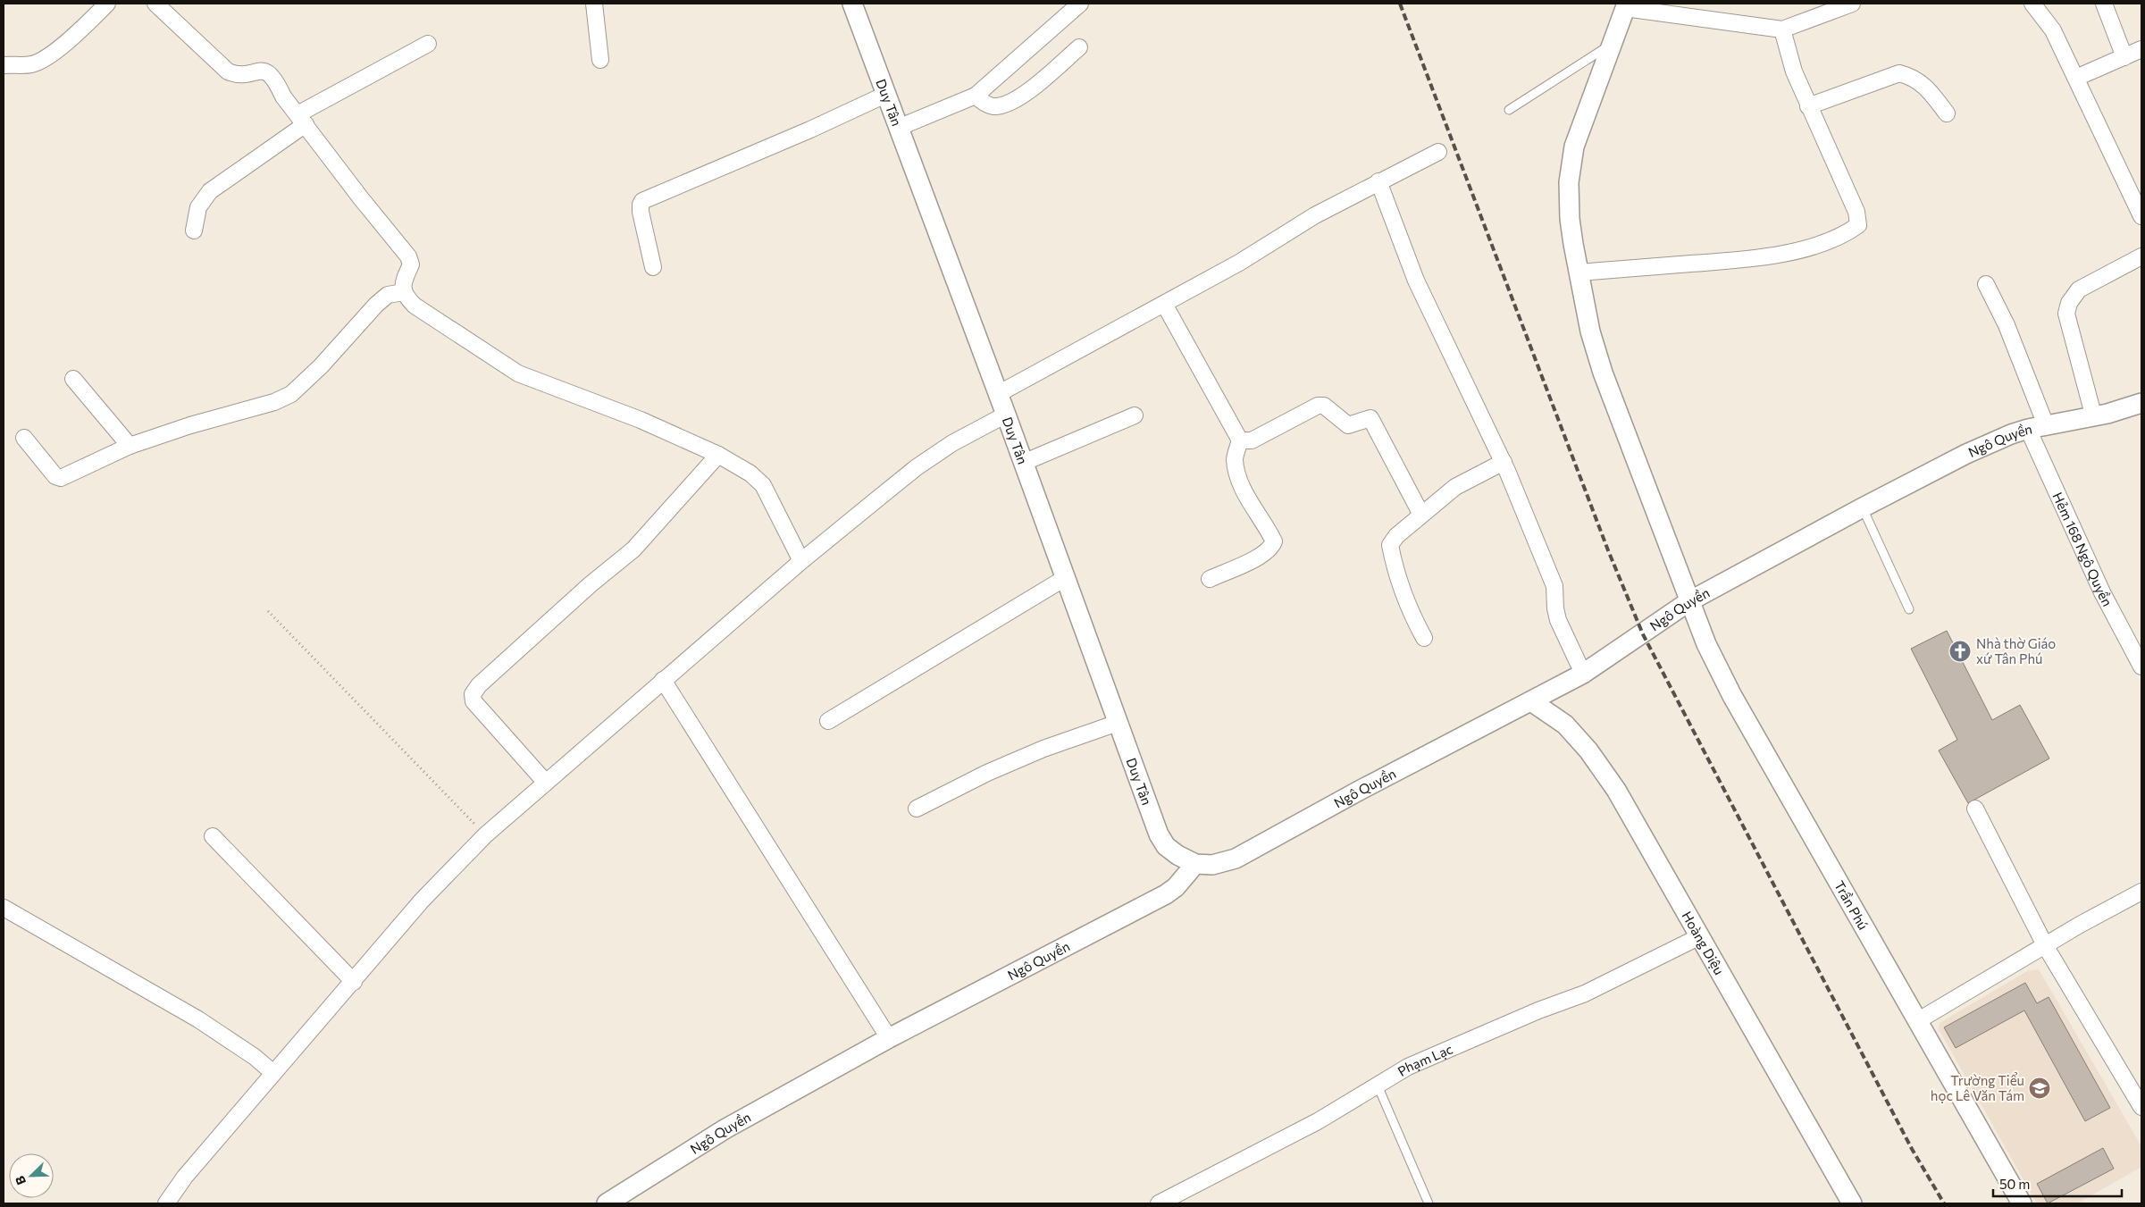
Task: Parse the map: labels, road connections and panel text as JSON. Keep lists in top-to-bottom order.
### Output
{
  "streets": {
    "street": [
      "Duy Tân",
      "Ngô Quyền",
      "Hẻm 168 Ngô Quyền",
      "Trần Phú",
      "Hoàng Diệu",
      "Phạm Lạc"
    ]
  },
  "crossings": [
    ["Duy Tân", "Ngô Quyền"],
    ["Ngô Quyền", "Hẻm 168 Ngô Quyền"],
    ["Ngô Quyền", "Trần Phú"],
    ["Ngô Quyền", "Hoàng Diệu"],
    ["Hoàng Diệu", "Phạm Lạc"]
  ],
  "places": {
    "church": ["Nhà thờ Giáo xứ Tân Phú"],
    "school or university": ["Trường Tiểu học Lê Văn Tám"]
  },
  "scale_bar": "50 m",
  "north": "bottom left"
}
